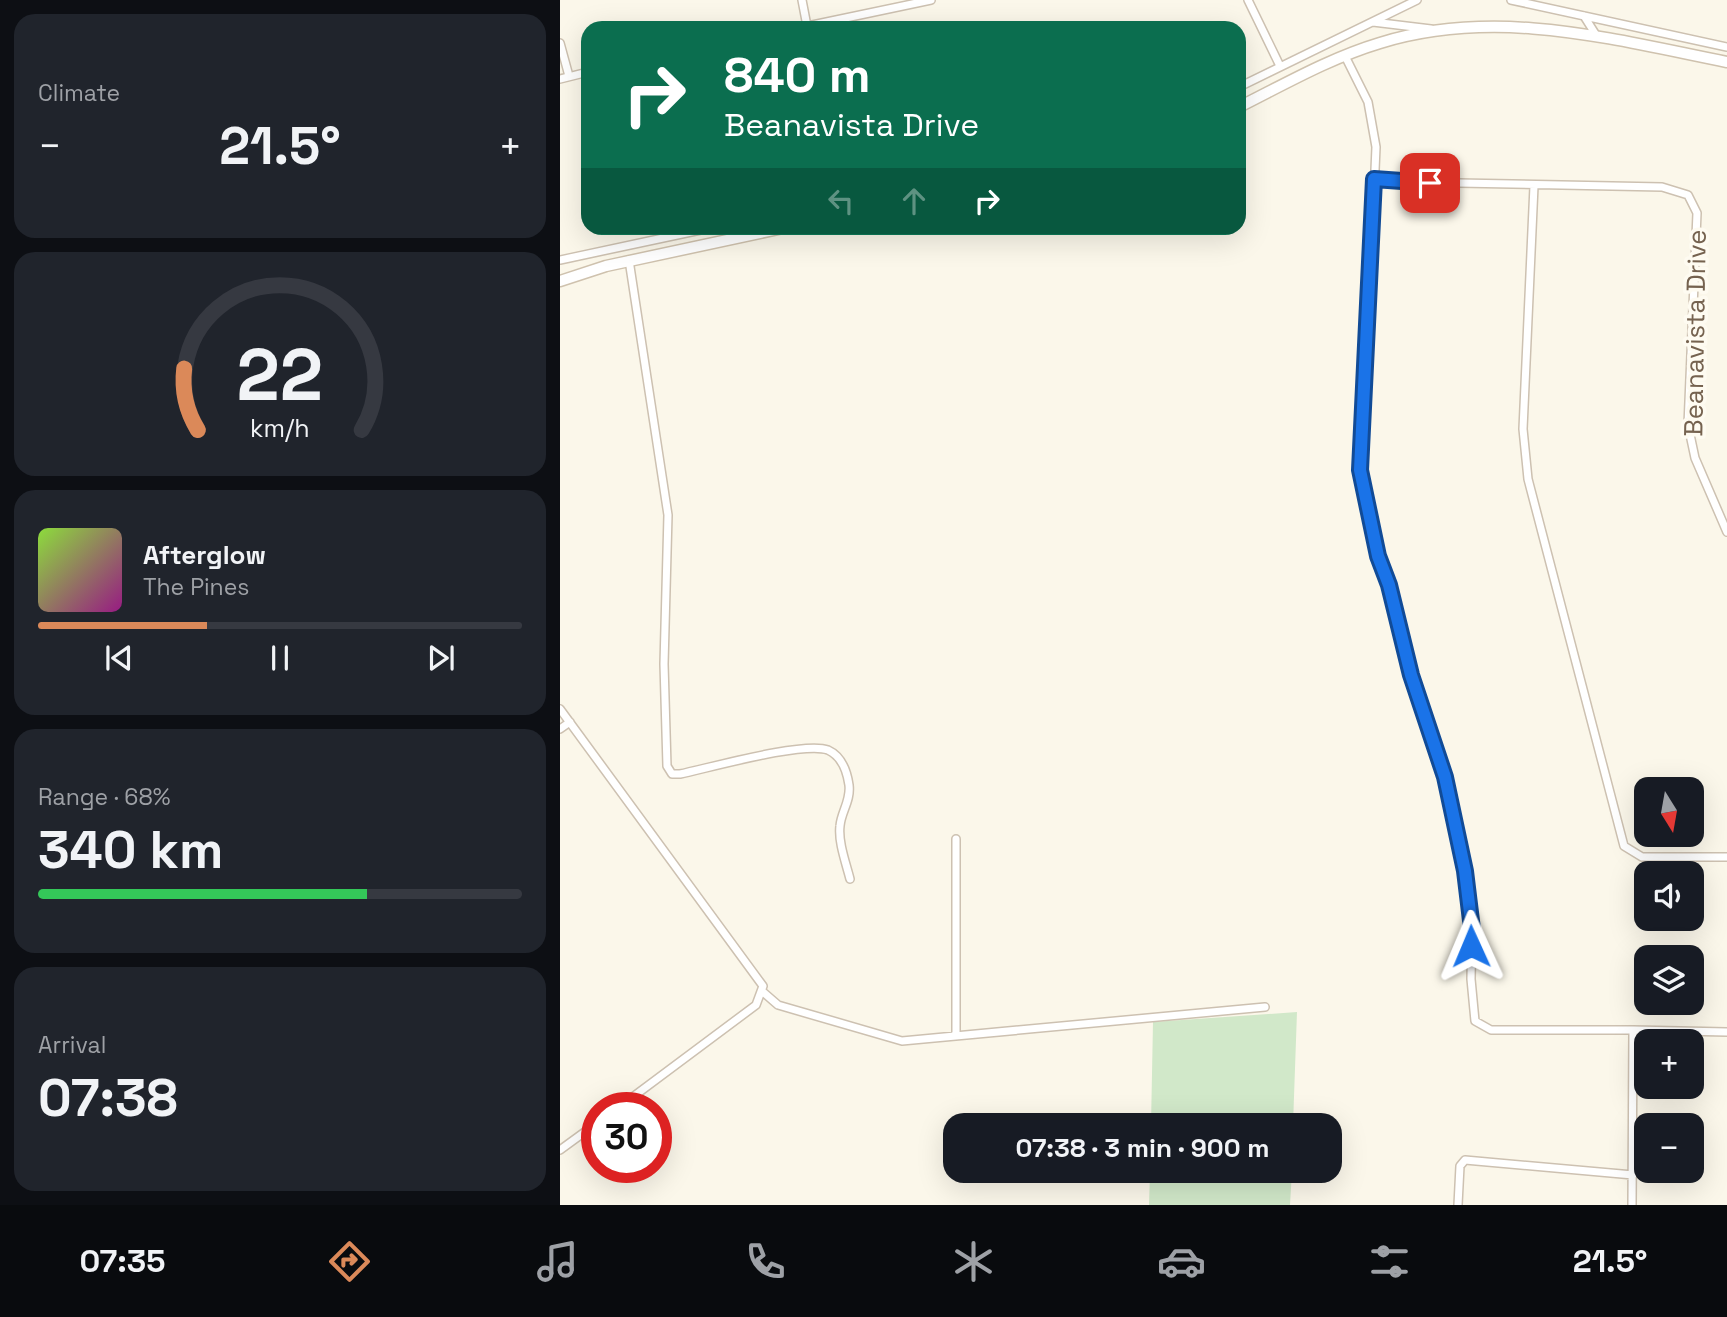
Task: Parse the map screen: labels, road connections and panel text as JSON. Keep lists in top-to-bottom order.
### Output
{
  "streets": {
    "street": ["Beanavista Drive"]
  },
  "north": "bottom",
  "page": {
    "tile": [
      "Climate",
      ["Range · 68%", "340 km"],
      ["Arrival", "07:38"]
    ],
    "turn": ["840 m", "Beanavista Drive"],
    "heat": ["−", "21.5°", "+"],
    "song": ["Afterglow", "The Pines"],
    "map_buttons": ["+", "−"],
    "limit": "30",
    "trip": "07:38 · 3 min · 900 m",
    "tabs": ["07:35", "21.5°"],
    "gauge": ["22", "km/h"]
  }
}
